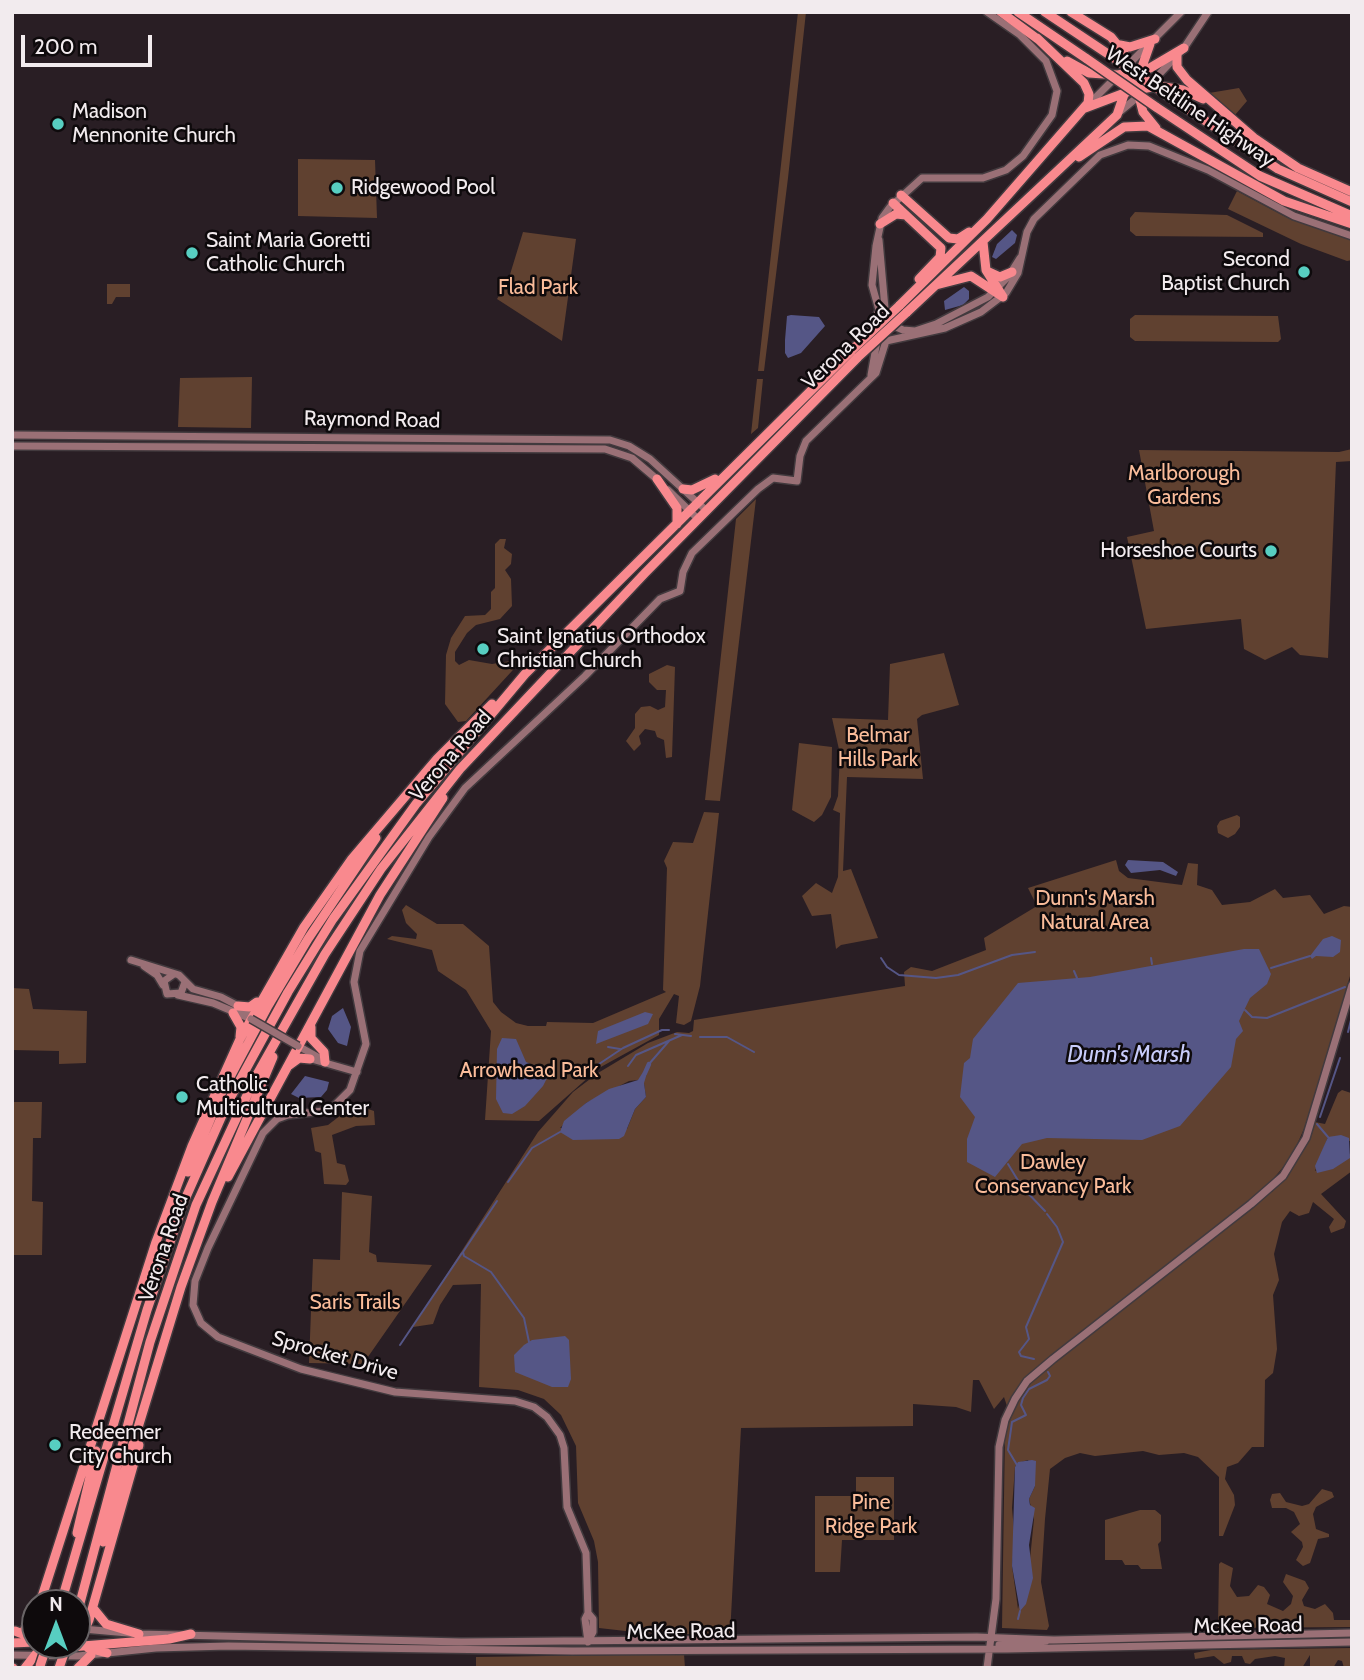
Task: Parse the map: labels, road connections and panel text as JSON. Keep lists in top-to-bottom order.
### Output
{
  "streets": {
    "highway": ["West Beltline Highway", "Verona Road"],
    "street": ["Raymond Road", "Sprocket Drive", "McKee Road"]
  },
  "crossings": [
    ["Verona Road", "Raymond Road"],
    ["Sprocket Drive", "McKee Road"]
  ],
  "water": ["Dunn's Marsh"],
  "parks": [
    "Flad Park",
    "Marlborough Gardens",
    "Belmar Hills Park",
    "Dunn's Marsh Natural Area",
    "Arrowhead Park",
    "Dawley Conservancy Park",
    "Saris Trails",
    "Pine Ridge Park"
  ],
  "places": [
    "Madison Mennonite Church",
    "Ridgewood Pool",
    "Saint Maria Goretti Catholic Church",
    "Second Baptist Church",
    "Horseshoe Courts",
    "Saint Ignatius Orthodox Christian Church",
    "Catholic Multicultural Center",
    "Redeemer City Church"
  ],
  "scale_bar": "200 m",
  "north": "top"
}
